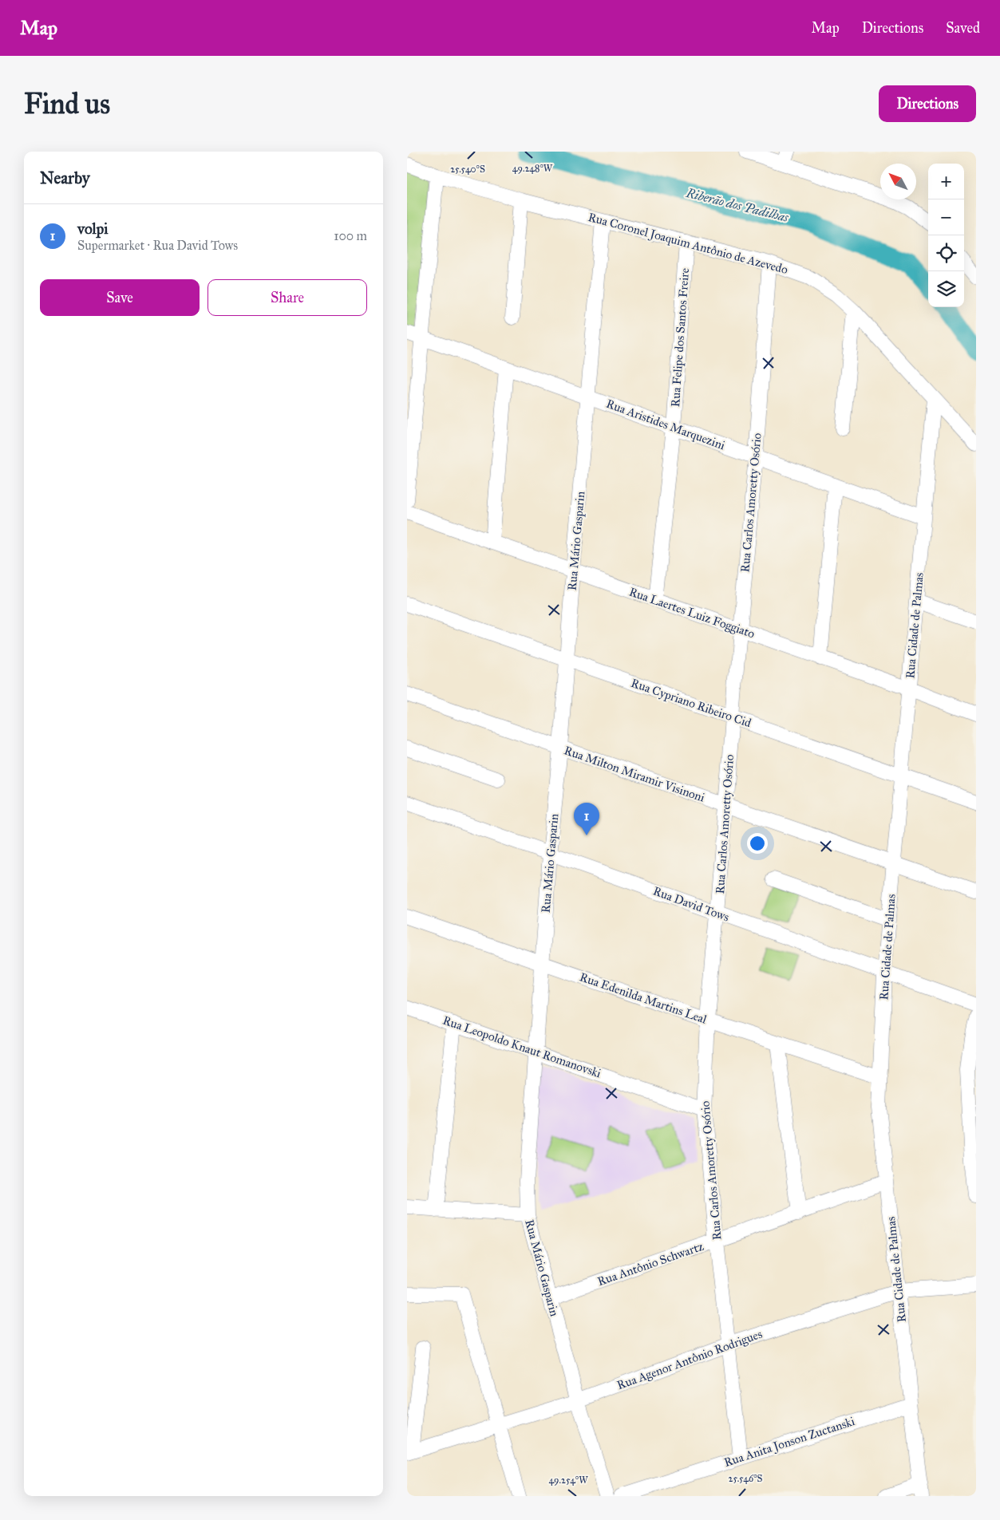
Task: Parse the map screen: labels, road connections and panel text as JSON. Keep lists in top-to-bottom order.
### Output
{
  "streets": {
    "street": [
      "Rua Coronel Joaquim Antônio de Azevedo",
      "Rua Felipe dos Santos Freire",
      "Rua Aristides Marquezini",
      "Rua Carlos Amoretty Osório",
      "Rua Mário Gasparin",
      "Rua Laertes Luiz Foggiato",
      "Rua Cidade de Palmas",
      "Rua Cypriano Ribeiro Cid",
      "Rua Milton Miramir Visinoni",
      "Rua David Tows",
      "Rua Edenilda Martins Leal",
      "Rua Leopoldo Knaut Romanovski",
      "Rua Antônio Schwartz",
      "Rua Agenor Antônio Rodrigues",
      "Rua Anita Jonson Zuctanski"
    ]
  },
  "crossings": [
    ["Rua Coronel Joaquim Antônio de Azevedo", "Rua Felipe dos Santos Freire"],
    ["Rua Coronel Joaquim Antônio de Azevedo", "Rua Carlos Amoretty Osório"],
    ["Rua Coronel Joaquim Antônio de Azevedo", "Rua Mário Gasparin"],
    ["Rua Coronel Joaquim Antônio de Azevedo", "Rua Cidade de Palmas"],
    ["Rua Felipe dos Santos Freire", "Rua Aristides Marquezini"],
    ["Rua Felipe dos Santos Freire", "Rua Laertes Luiz Foggiato"],
    ["Rua Aristides Marquezini", "Rua Carlos Amoretty Osório"],
    ["Rua Aristides Marquezini", "Rua Mário Gasparin"],
    ["Rua Aristides Marquezini", "Rua Cidade de Palmas"],
    ["Rua Carlos Amoretty Osório", "Rua Laertes Luiz Foggiato"],
    ["Rua Carlos Amoretty Osório", "Rua Cypriano Ribeiro Cid"],
    ["Rua Carlos Amoretty Osório", "Rua Milton Miramir Visinoni"],
    ["Rua Carlos Amoretty Osório", "Rua David Tows"],
    ["Rua Carlos Amoretty Osório", "Rua Edenilda Martins Leal"],
    ["Rua Carlos Amoretty Osório", "Rua Leopoldo Knaut Romanovski"],
    ["Rua Carlos Amoretty Osório", "Rua Antônio Schwartz"],
    ["Rua Carlos Amoretty Osório", "Rua Agenor Antônio Rodrigues"],
    ["Rua Carlos Amoretty Osório", "Rua Anita Jonson Zuctanski"],
    ["Rua Mário Gasparin", "Rua Laertes Luiz Foggiato"],
    ["Rua Mário Gasparin", "Rua Cypriano Ribeiro Cid"],
    ["Rua Mário Gasparin", "Rua Milton Miramir Visinoni"],
    ["Rua Mário Gasparin", "Rua David Tows"],
    ["Rua Mário Gasparin", "Rua Edenilda Martins Leal"],
    ["Rua Mário Gasparin", "Rua Leopoldo Knaut Romanovski"],
    ["Rua Mário Gasparin", "Rua Antônio Schwartz"],
    ["Rua Mário Gasparin", "Rua Agenor Antônio Rodrigues"],
    ["Rua Laertes Luiz Foggiato", "Rua Cidade de Palmas"],
    ["Rua Cidade de Palmas", "Rua Cypriano Ribeiro Cid"],
    ["Rua Cidade de Palmas", "Rua Milton Miramir Visinoni"],
    ["Rua Cidade de Palmas", "Rua David Tows"],
    ["Rua Cidade de Palmas", "Rua Edenilda Martins Leal"],
    ["Rua Cidade de Palmas", "Rua Antônio Schwartz"],
    ["Rua Cidade de Palmas", "Rua Agenor Antônio Rodrigues"],
    ["Rua Cidade de Palmas", "Rua Anita Jonson Zuctanski"]
  ],
  "water": ["Riberão dos Padilhas"],
  "north": "top left",
  "page": {
    "header": "Map",
    "nav": ["Map", "Directions", "Saved"],
    "buttons": [
      "Directions",
      ["Save", "Share"]
    ],
    "title": "Find us",
    "heading": "Nearby",
    "map_buttons": ["+", "−"],
    "list": [
      {
        "mark": "1",
        "name": "volpi",
        "note": "Supermarket · Rua David Tows",
        "value": "100 m"
      }
    ],
    "pins": "1"
  },
  "coordinates": [
    "49.248°W",
    "25.540°S",
    "25.546°S",
    "49.254°W"
  ]
}
